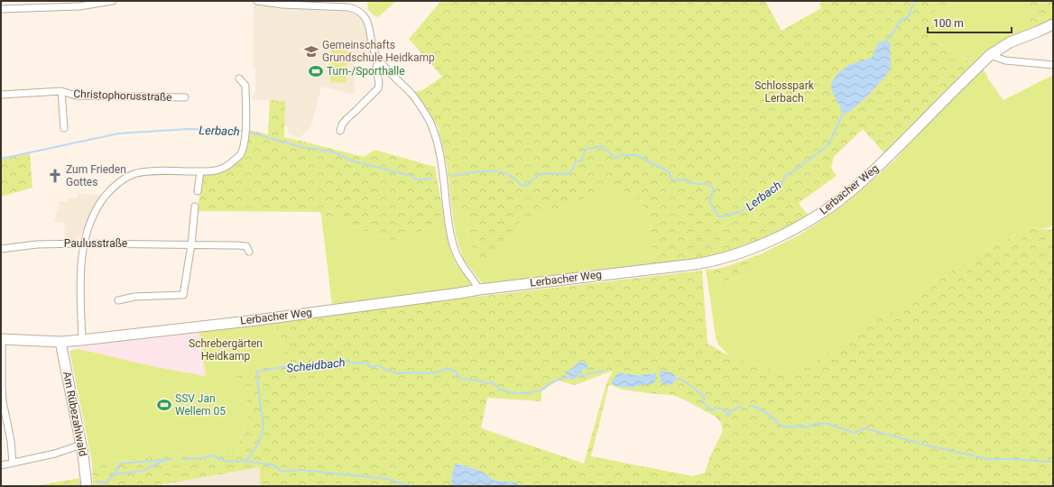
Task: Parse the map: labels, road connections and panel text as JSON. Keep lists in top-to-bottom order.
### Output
{
  "streets": {
    "street": [
      "Christophorusstraße",
      "Lerbacher Weg",
      "Paulusstraße",
      "Am Rübezahlwald"
    ]
  },
  "crossings": [
    ["Lerbacher Weg", "Am Rübezahlwald"]
  ],
  "water": ["Lerbach", "Scheidbach"],
  "parks": ["Schlosspark Lerbach", "Schrebergärten Heidkamp"],
  "places": {
    "school or university": ["Gemeinschafts Grundschule Heidkamp"],
    "sports": ["Turn-/Sporthalle", "SSV Jan Wellem 05"],
    "church": ["Zum Frieden Gottes"]
  },
  "scale_bar": "100 m"
}
